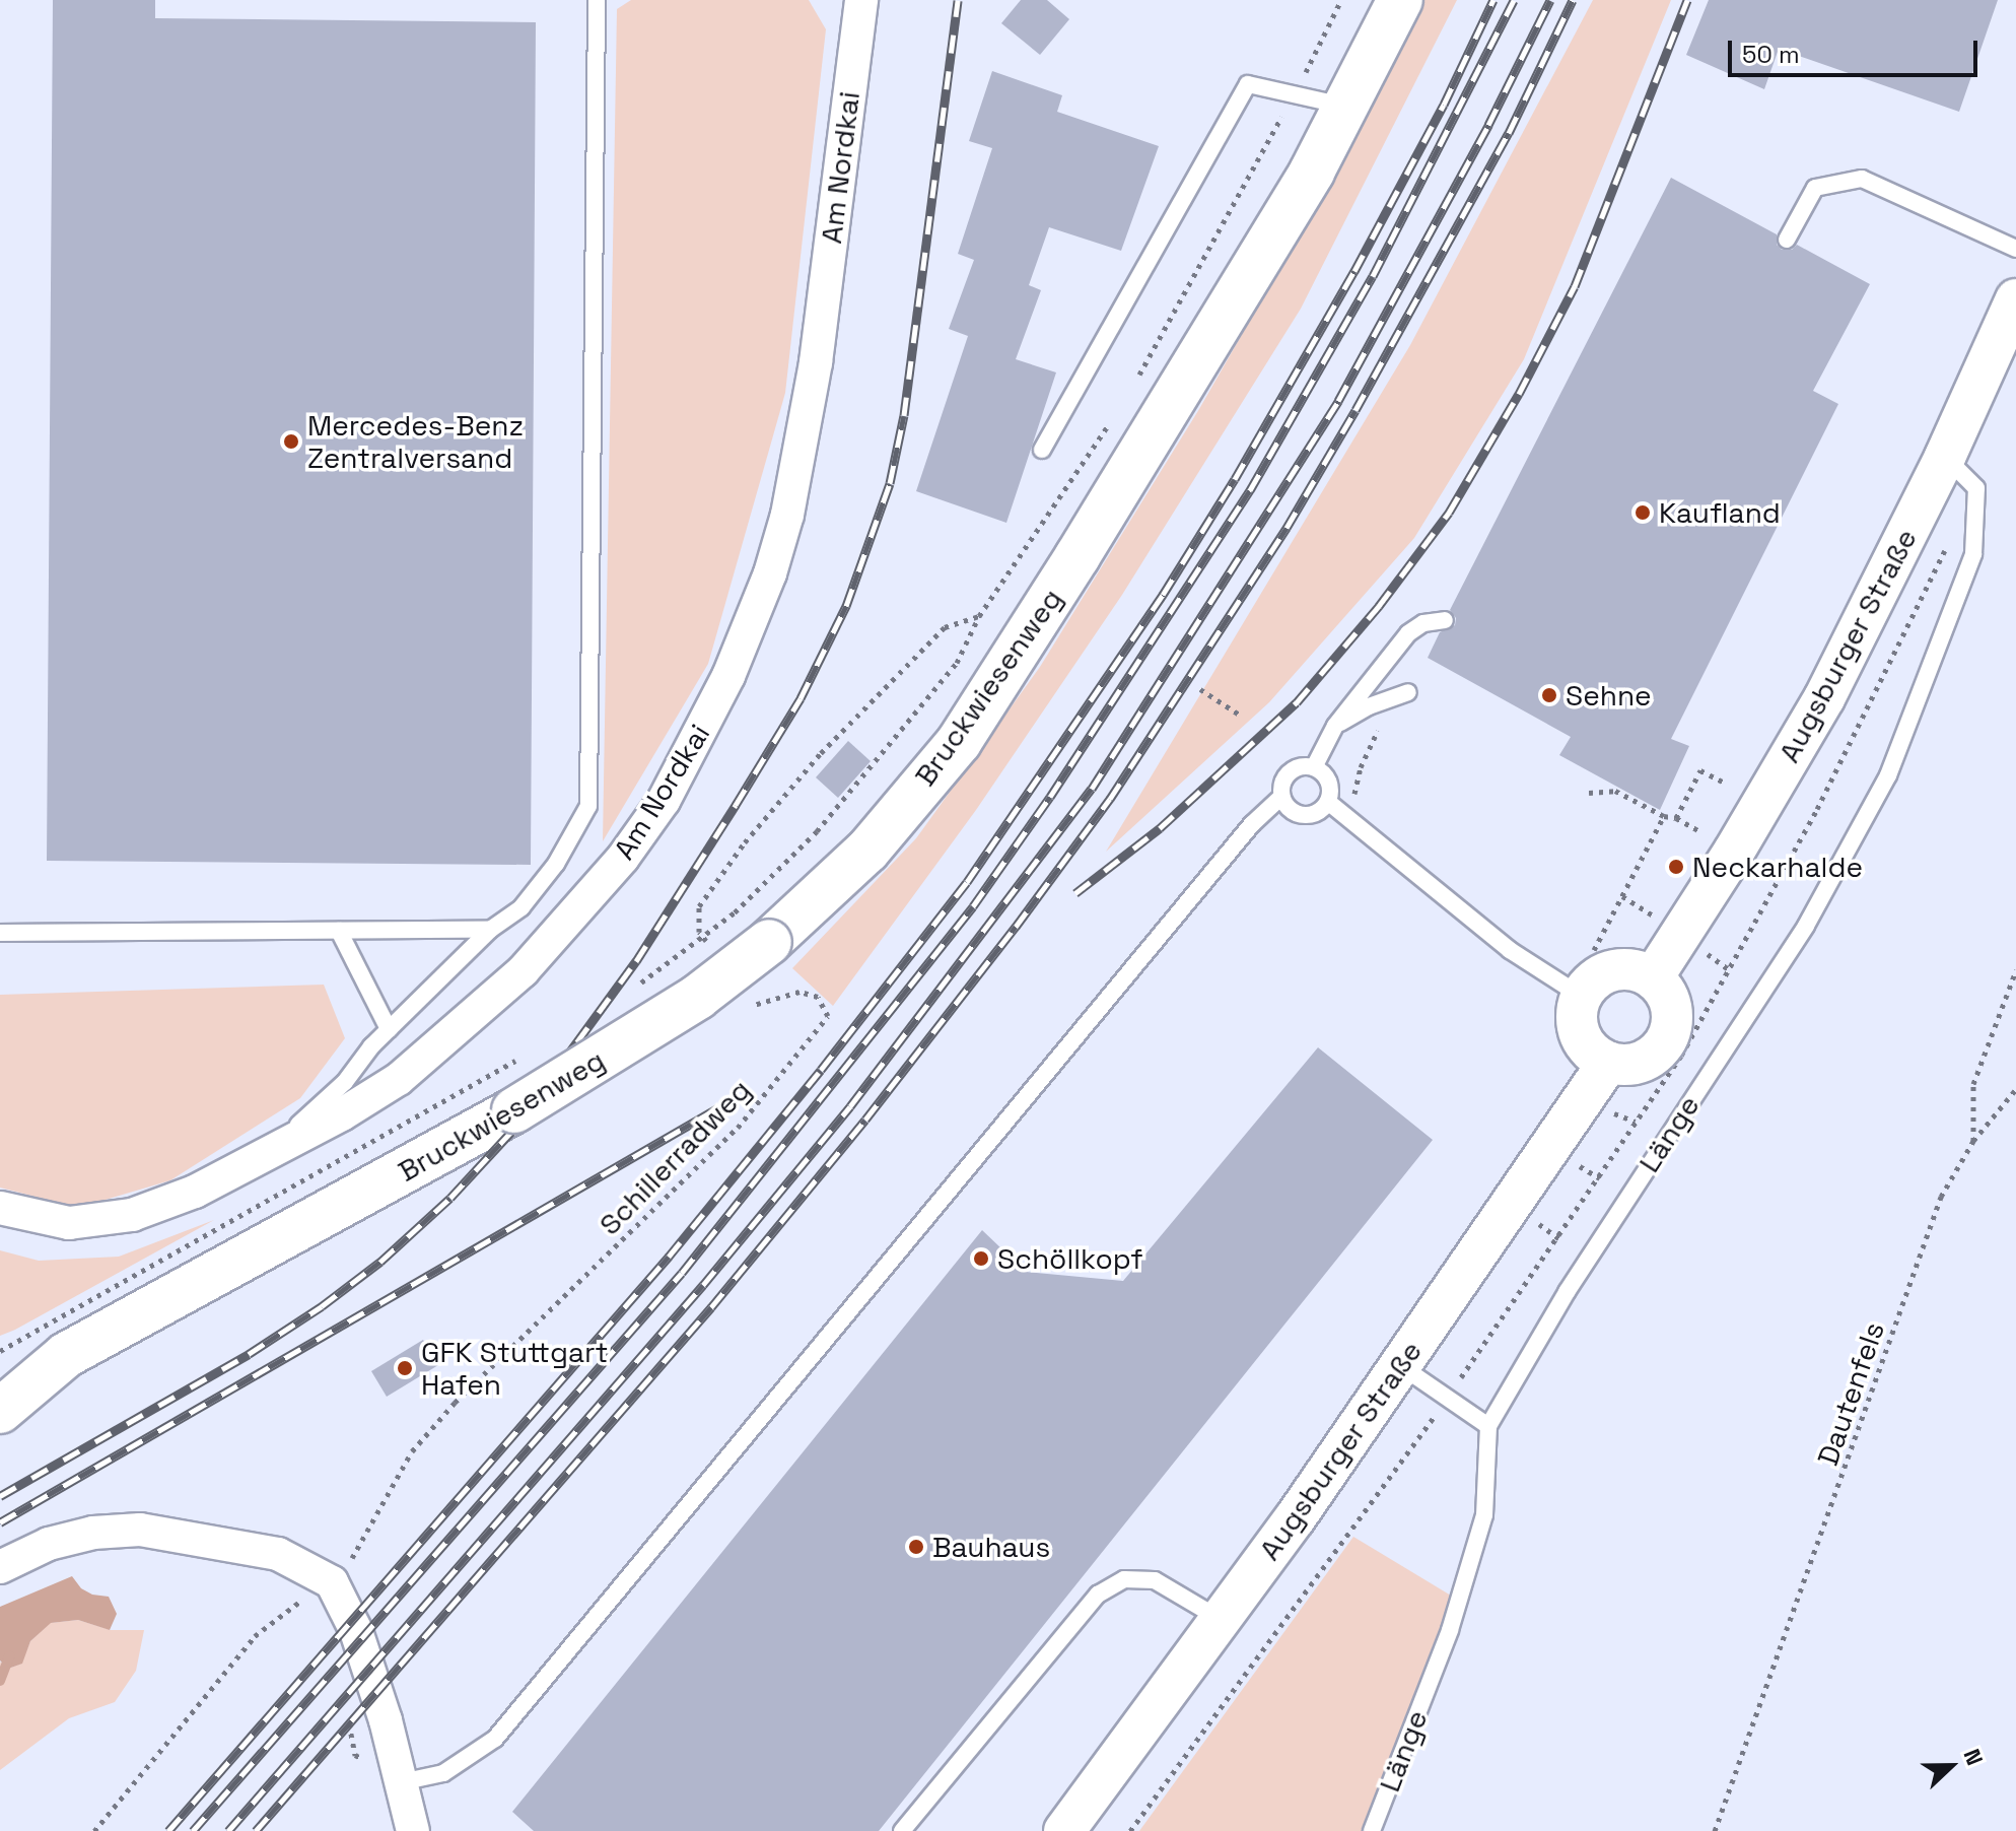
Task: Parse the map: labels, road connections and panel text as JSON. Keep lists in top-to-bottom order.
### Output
{
  "streets": {
    "main road": ["Bruckwiesenweg"],
    "street": ["Am Nordkai", "Augsburger Straße"],
    "lane": ["Länge"],
    "path": ["Schillerradweg", "Dautenfels"]
  },
  "crossings": [
    ["Augsburger Straße", "Länge"]
  ],
  "places": [
    "Mercedes-Benz Zentralversand",
    "Kaufland",
    "Sehne",
    "Neckarhalde",
    "Schöllkopf",
    "GFK Stuttgart Hafen",
    "Bauhaus"
  ],
  "scale_bar": "50 m",
  "north": "right"
}
